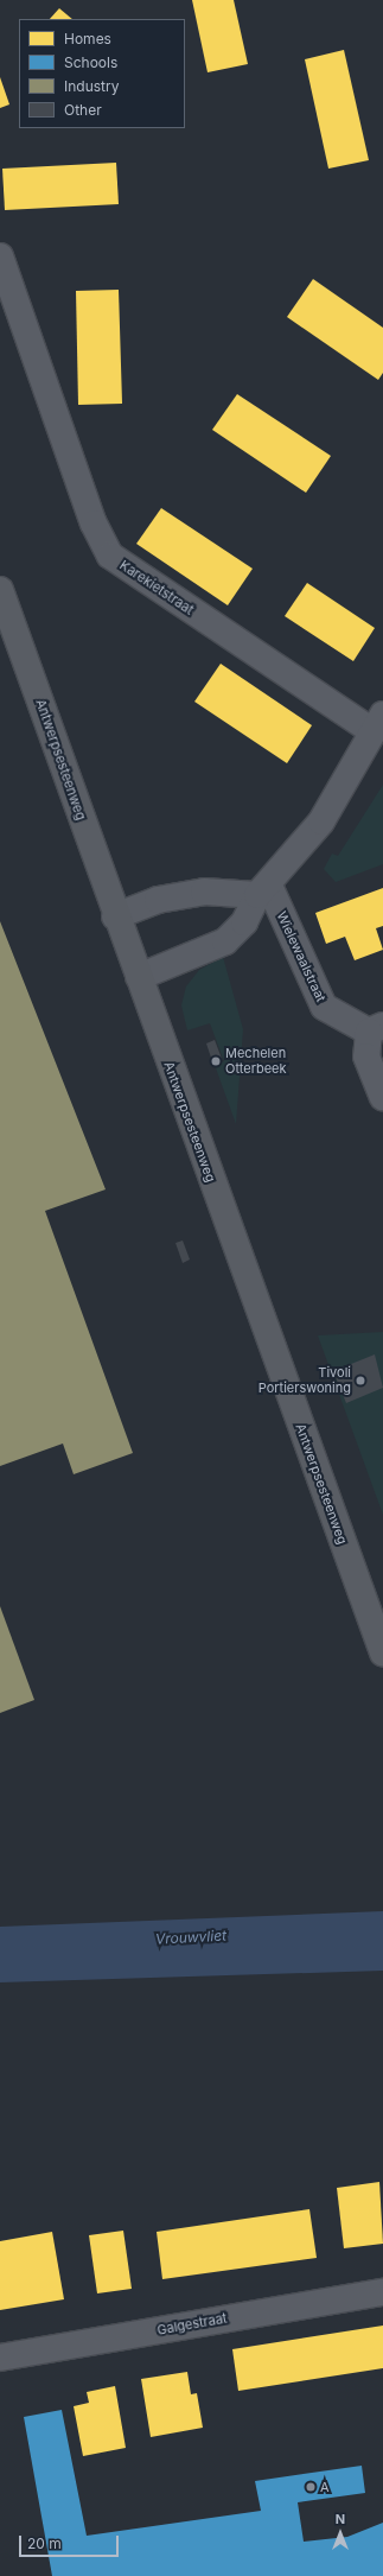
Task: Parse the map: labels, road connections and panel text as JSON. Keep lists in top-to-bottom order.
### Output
{
  "streets": {
    "main road": ["Antwerpsesteenweg"],
    "street": ["Karekietstraat", "Wielewaalstraat", "Galgestraat"]
  },
  "crossings": [
    ["Karekietstraat", "Antwerpsesteenweg"],
    ["Karekietstraat", "Wielewaalstraat"]
  ],
  "water": ["Vrouwvliet"],
  "places": ["Mechelen Otterbeek", "Tivoli Portierswoning", "A"],
  "legend": [
    "Homes",
    "Schools",
    "Industry",
    "Other"
  ],
  "scale_bar": "20 m",
  "north": "top"
}
